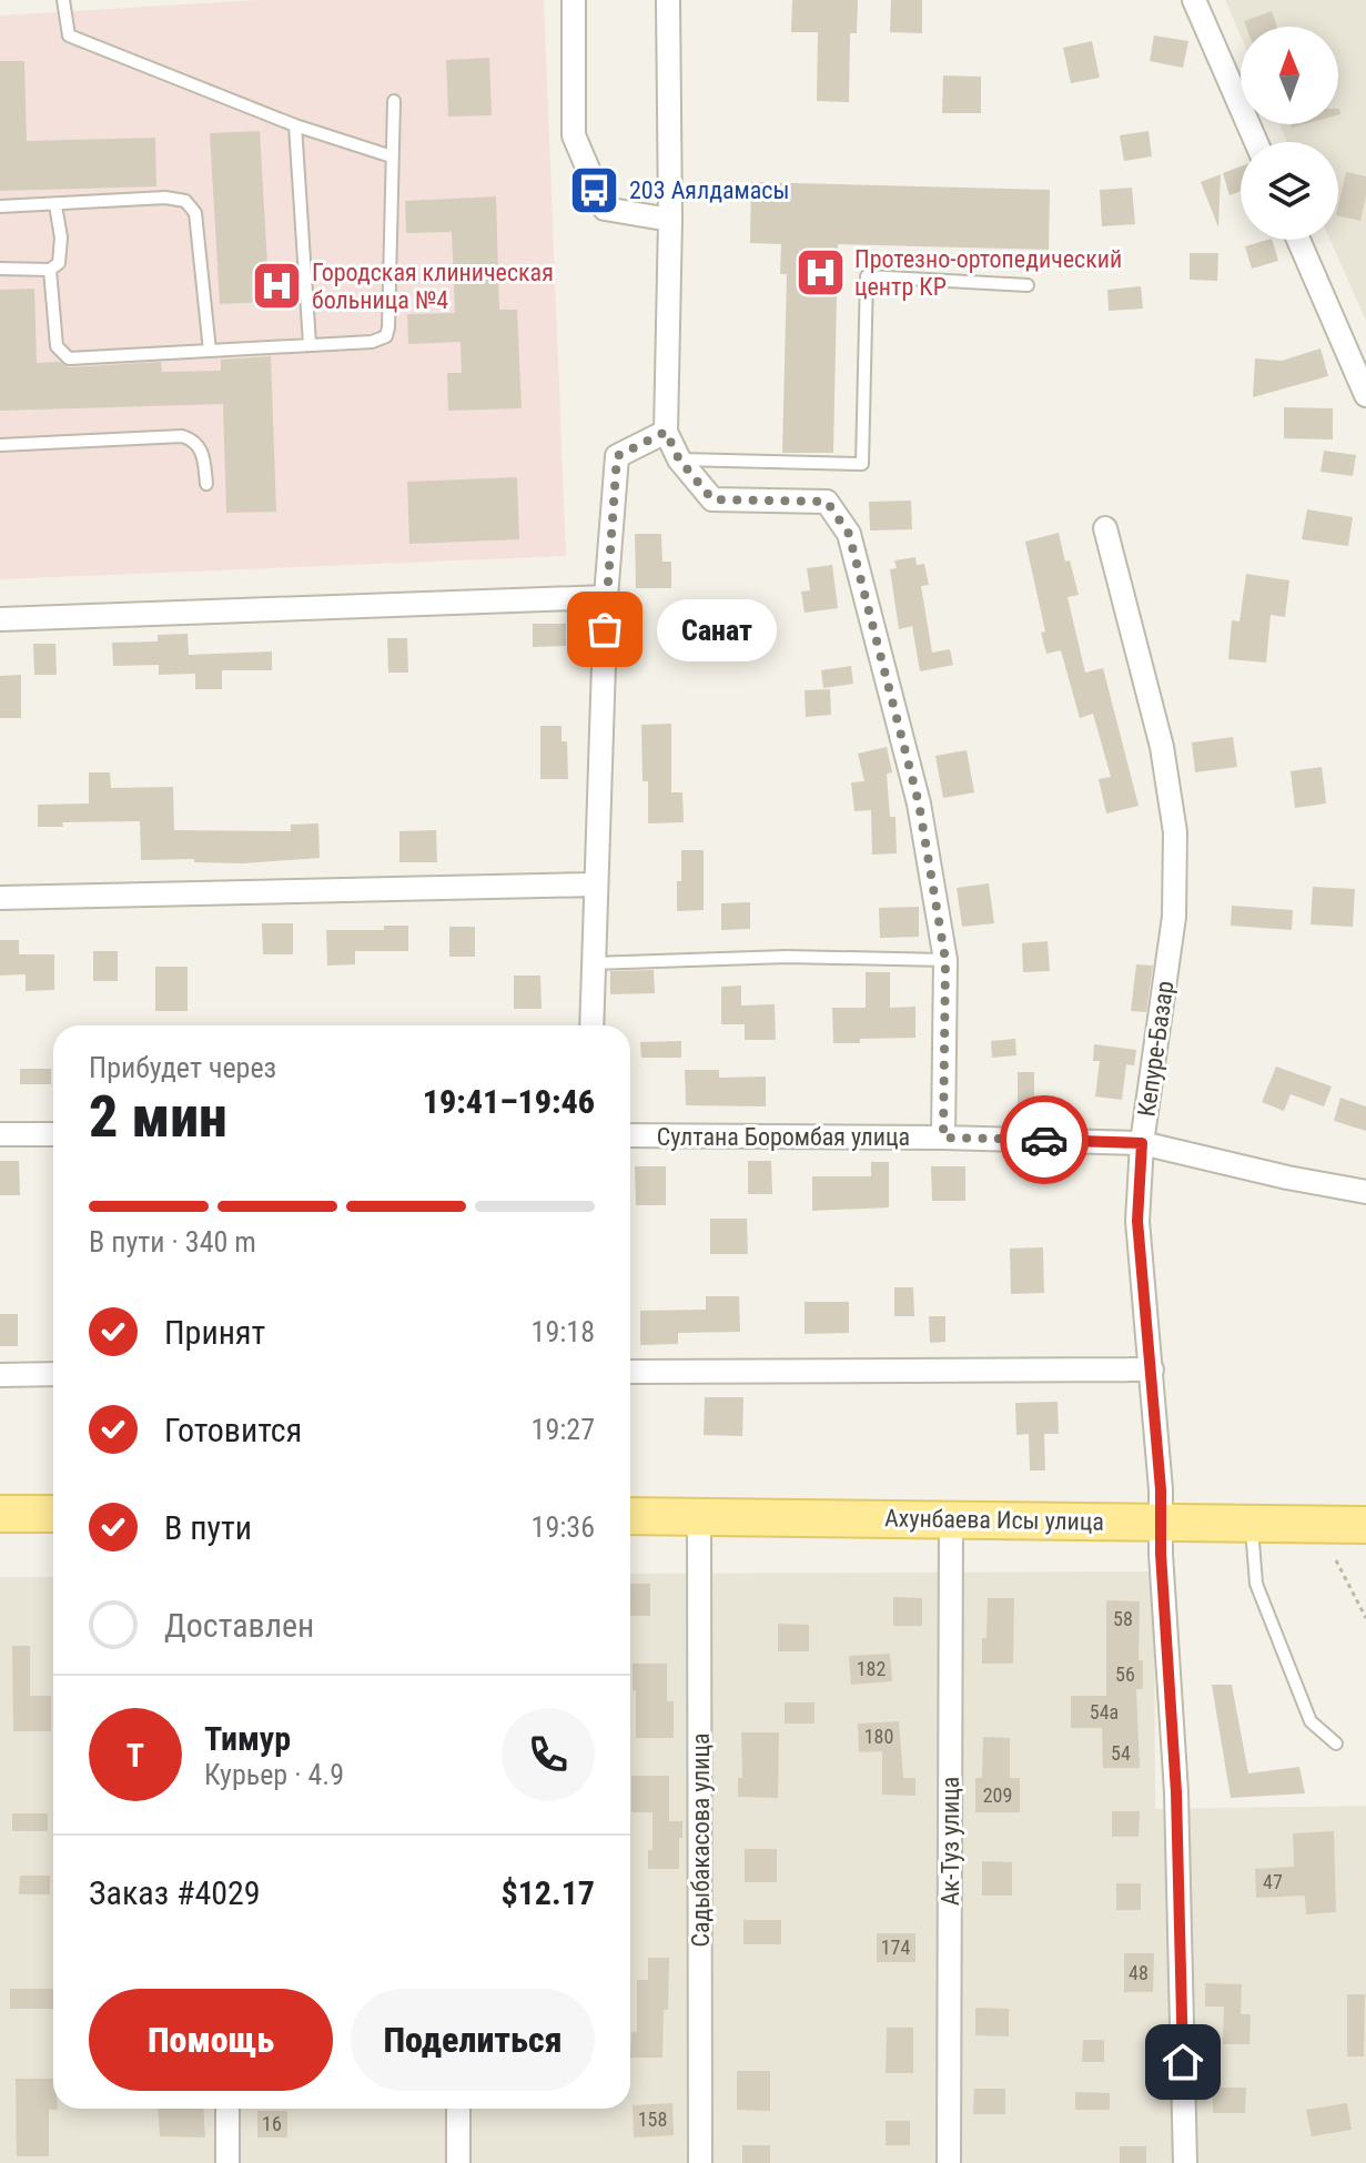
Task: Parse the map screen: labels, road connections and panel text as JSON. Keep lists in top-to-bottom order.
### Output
{
  "streets": {
    "main road": ["Ахунбаева Исы улица"],
    "street": [
      "Кепуре-Базар",
      "Султана Боромбая улица",
      "Садыбакасова улица",
      "Ак-Туз улица"
    ]
  },
  "crossings": [
    ["Кепуре-Базар", "Султана Боромбая улица"],
    ["Кепуре-Базар", "Ахунбаева Исы улица"],
    ["Ахунбаева Исы улица", "Садыбакасова улица"],
    ["Ахунбаева Исы улица", "Ак-Туз улица"]
  ],
  "places": {
    "bus stop": ["203 Аялдамасы"],
    "hospital": ["Протезно-ортопедический центр КР", "Городская клиническая больница №4"],
    "other": ["Санат"]
  },
  "house_numbers": [
    "58",
    "182",
    "56",
    "54а",
    "180",
    "54",
    "209",
    "47",
    "174",
    "48",
    "158",
    "16"
  ],
  "north": "top",
  "page": {
    "bubble": "Санат",
    "heading": ["2 мин", "Прибудет через", "19:41–19:46"],
    "panel": [
      "Тимур",
      "Курьер · 4.9",
      "Заказ #4029",
      "$12.17"
    ],
    "bar": "В пути · 340 m",
    "list": [
      ["Принят", "19:18"],
      ["Готовится", "19:27"],
      ["В пути", "19:36"],
      "Доставлен"
    ],
    "round": "Т",
    "buttons": ["Помощь", "Поделиться"]
  }
}
